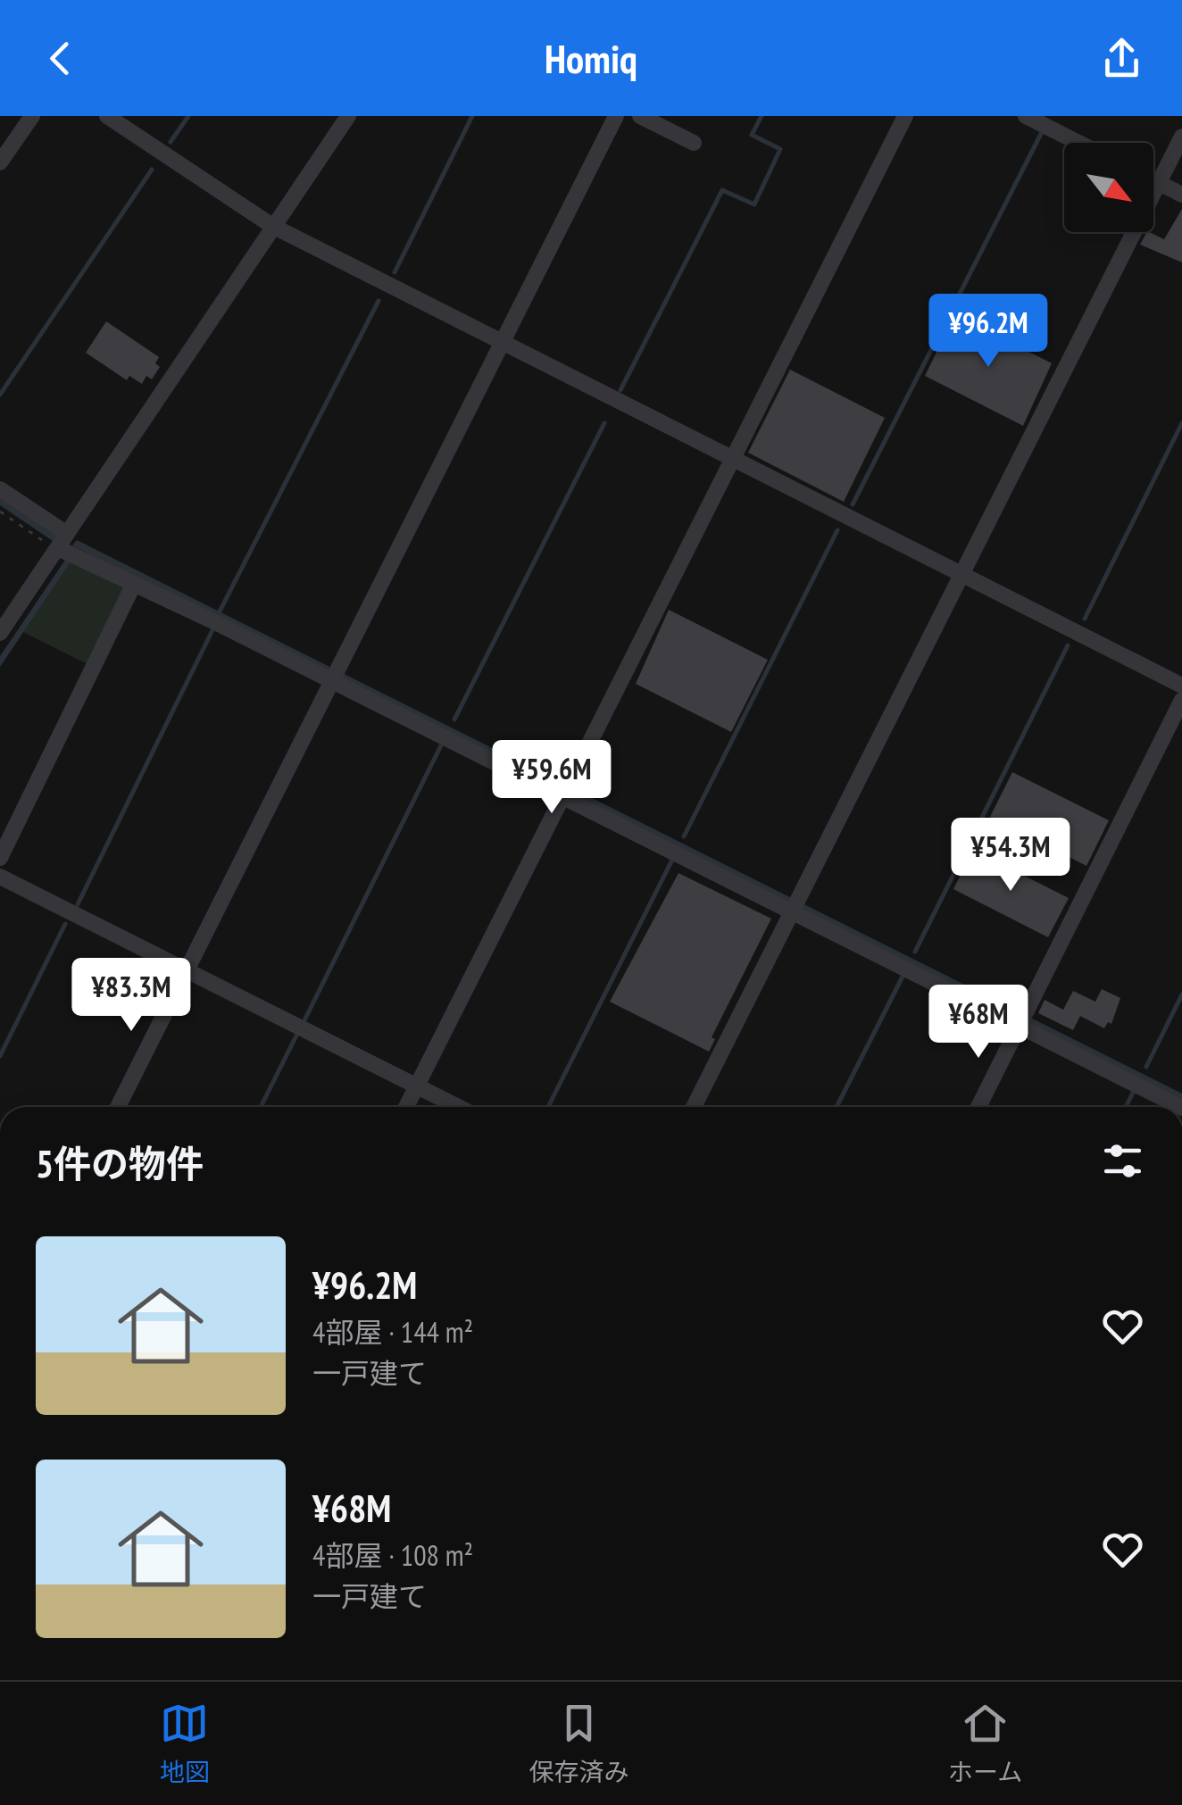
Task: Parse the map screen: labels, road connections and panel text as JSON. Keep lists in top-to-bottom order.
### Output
{
  "north": "bottom right",
  "page": {
    "header": "Homiq",
    "price": [
      "¥96.2M",
      "¥59.6M",
      "¥54.3M",
      "¥83.3M",
      "¥68M"
    ],
    "heading": "5件の物件",
    "list": [
      {
        "name": "¥96.2M",
        "note": "4部屋 · 144 m² · 一戸建て"
      },
      {
        "name": "¥68M",
        "note": "4部屋 · 108 m² · 一戸建て"
      }
    ],
    "tabs": ["地図", "保存済み", "ホーム"]
  }
}
